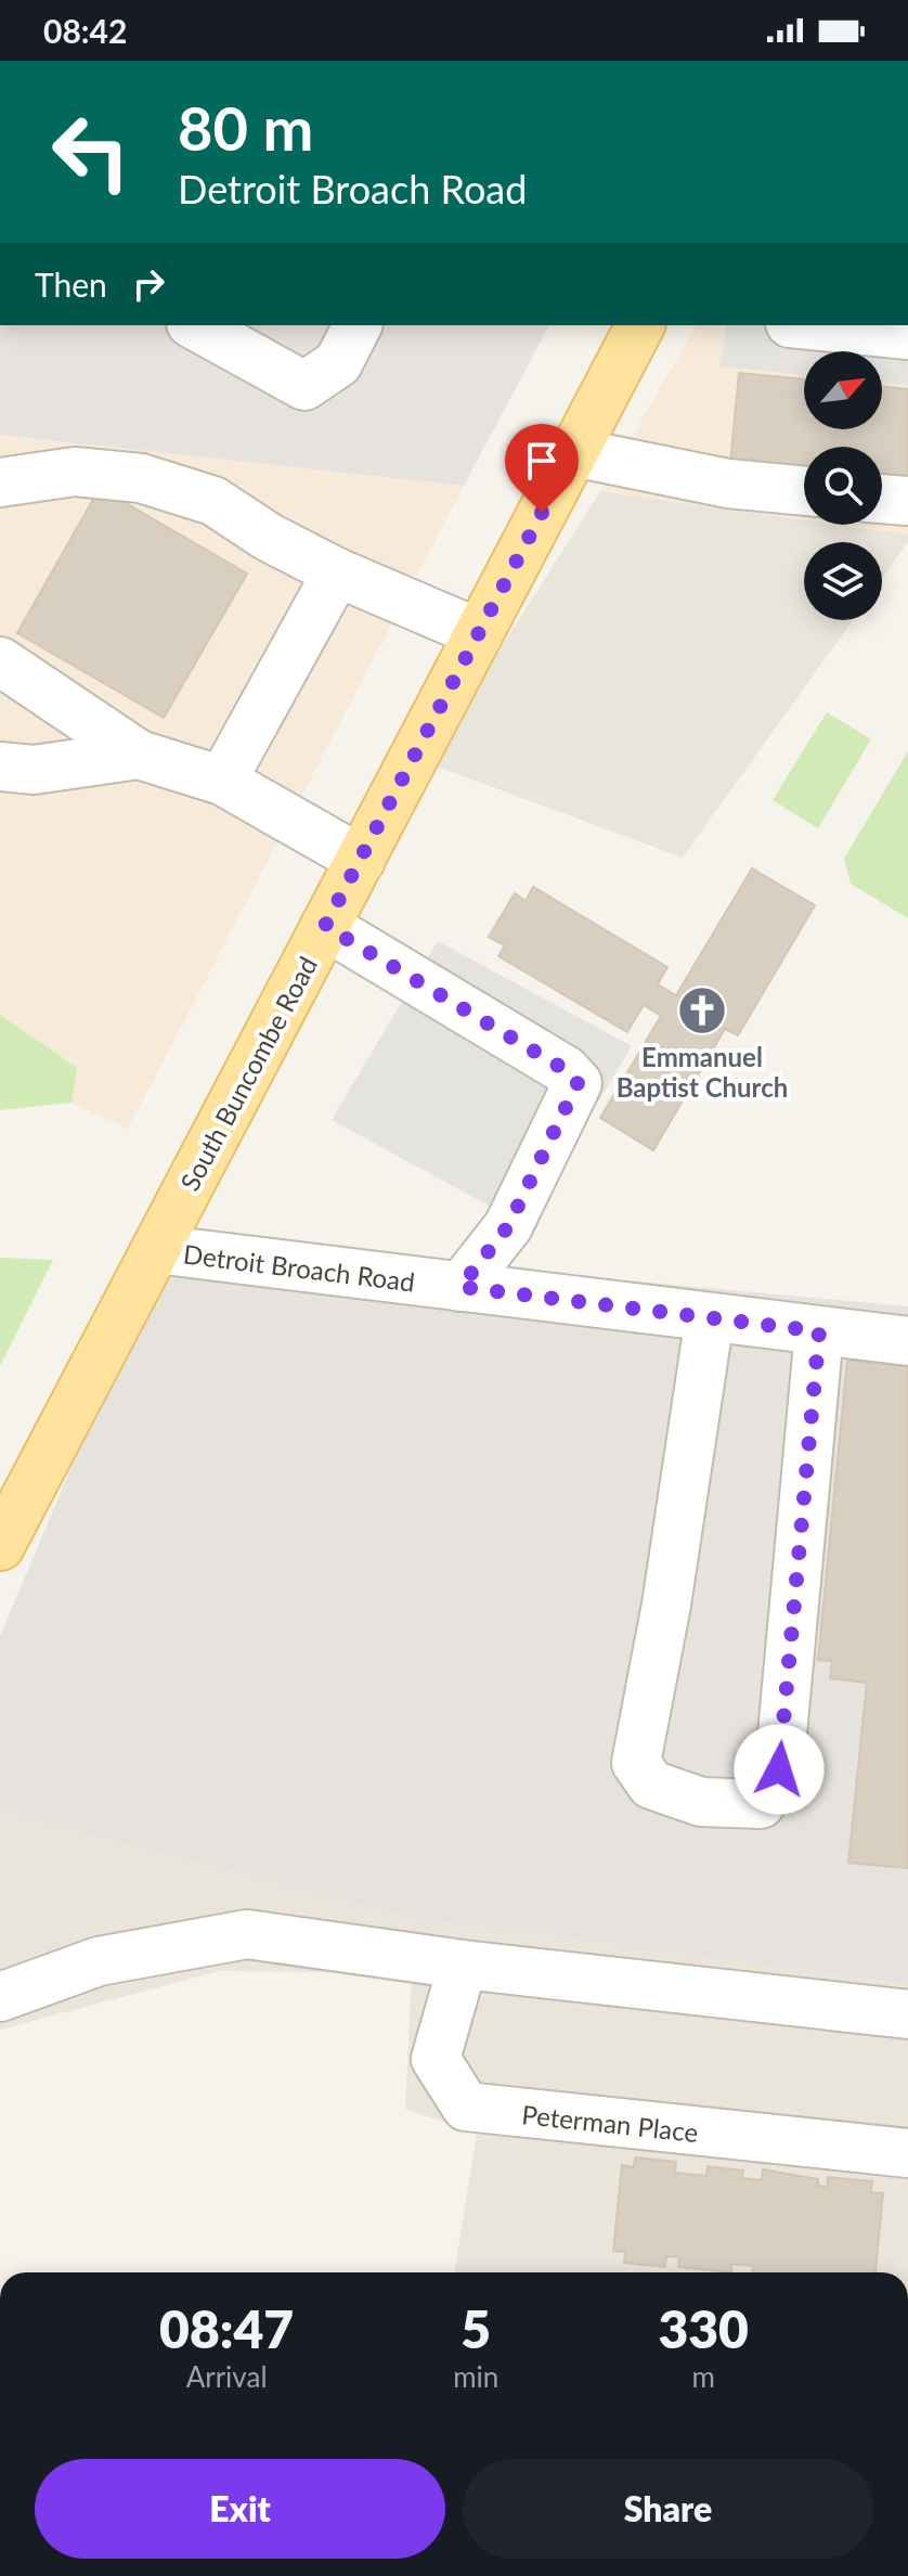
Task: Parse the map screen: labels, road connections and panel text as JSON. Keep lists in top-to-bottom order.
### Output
{
  "streets": {
    "main road": ["South Buncombe Road"],
    "street": ["Detroit Broach Road", "Peterman Place"]
  },
  "crossings": [
    ["South Buncombe Road", "Detroit Broach Road"]
  ],
  "places": {
    "church": ["Emmanuel Baptist Church"]
  },
  "north": "top right",
  "page": {
    "status": "08:42",
    "turn": ["80 m", "Detroit Broach Road"],
    "then": "Then",
    "eta": [
      "08:47",
      "Arrival",
      "5",
      "min",
      "330",
      "m"
    ],
    "buttons": ["Exit", "Share"]
  }
}
